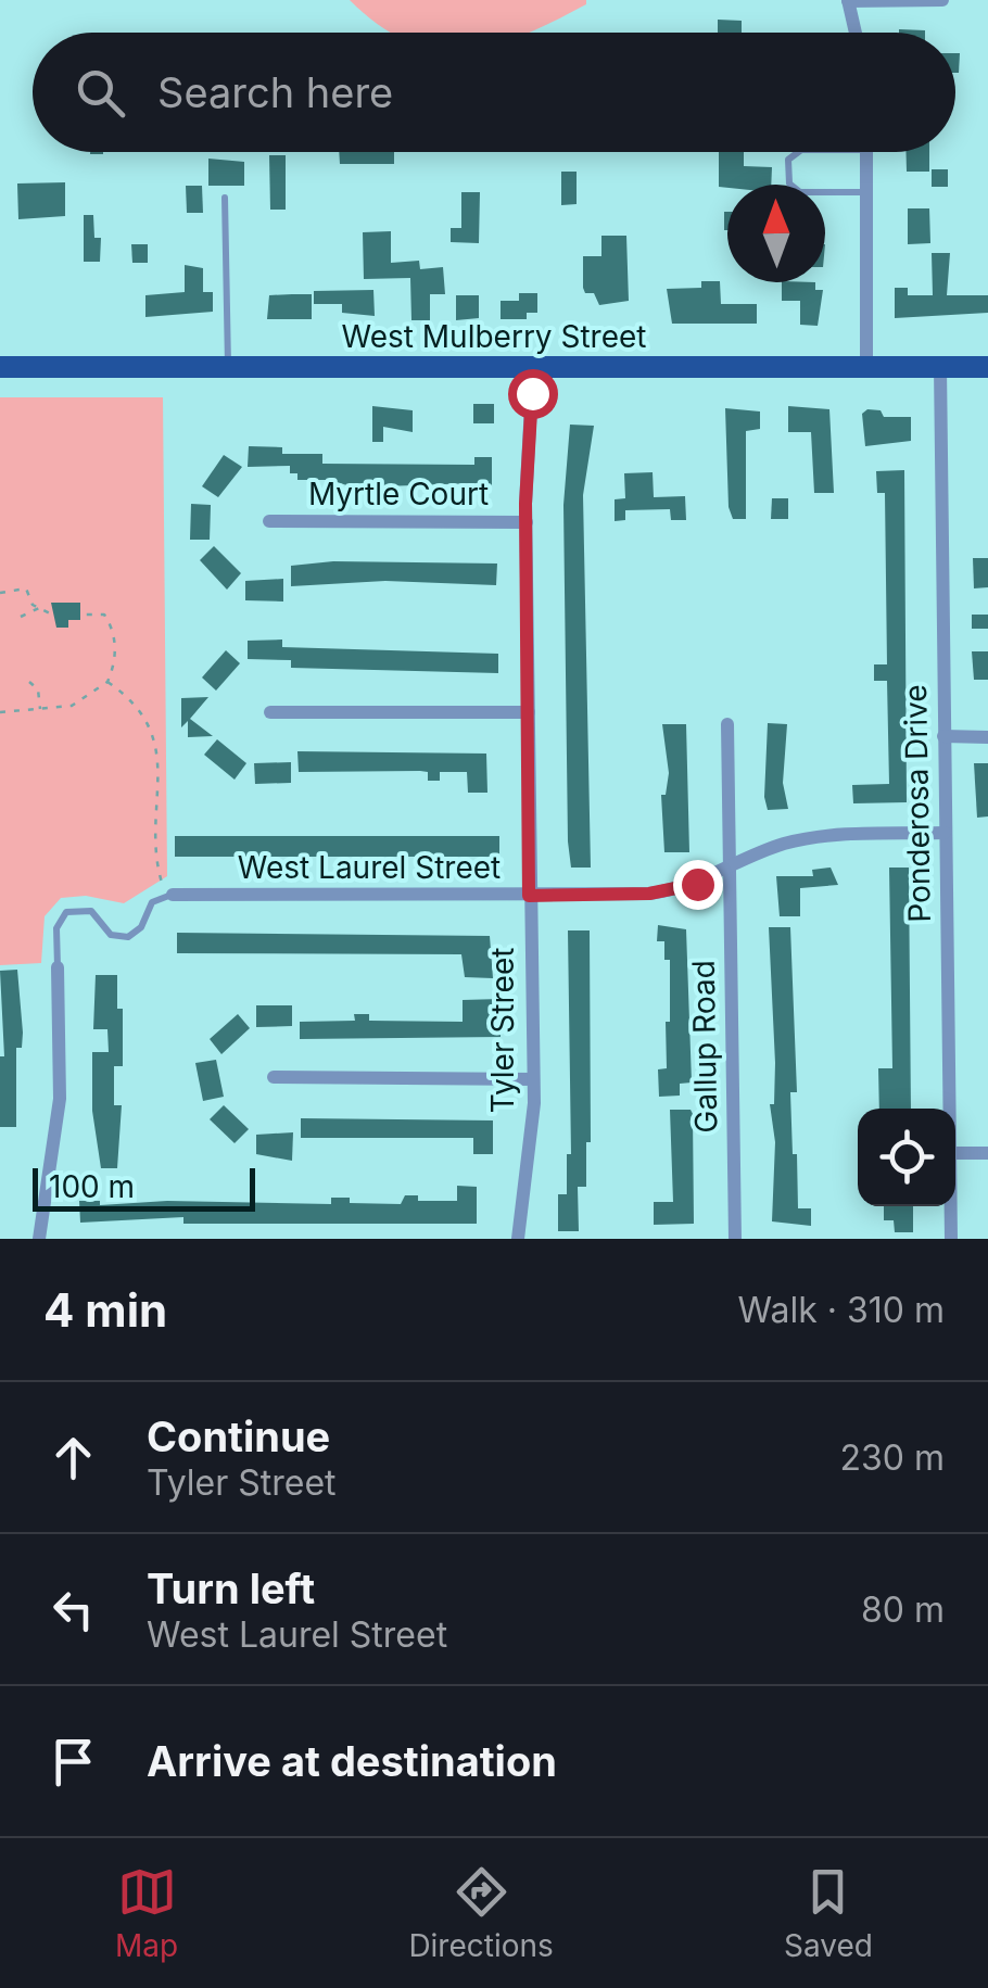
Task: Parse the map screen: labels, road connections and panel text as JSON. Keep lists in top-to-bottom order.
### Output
{
  "streets": {
    "main road": ["West Mulberry Street"],
    "street": [
      "Myrtle Court",
      "Ponderosa Drive",
      "West Laurel Street",
      "Tyler Street",
      "Gallup Road"
    ]
  },
  "crossings": [
    ["West Mulberry Street", "Ponderosa Drive"],
    ["West Mulberry Street", "Tyler Street"],
    ["Myrtle Court", "Tyler Street"],
    ["Ponderosa Drive", "West Laurel Street"],
    ["West Laurel Street", "Tyler Street"],
    ["West Laurel Street", "Gallup Road"]
  ],
  "scale_bar": "100 m",
  "north": "top",
  "page": {
    "search": "Search here",
    "scale": "100 m",
    "heading": ["4 min", "Walk · 310 m"],
    "list": [
      ["Continue", "Tyler Street", "230 m"],
      ["Turn left", "West Laurel Street", "80 m"],
      "Arrive at destination"
    ],
    "nav": ["Map", "Directions", "Saved"]
  }
}
